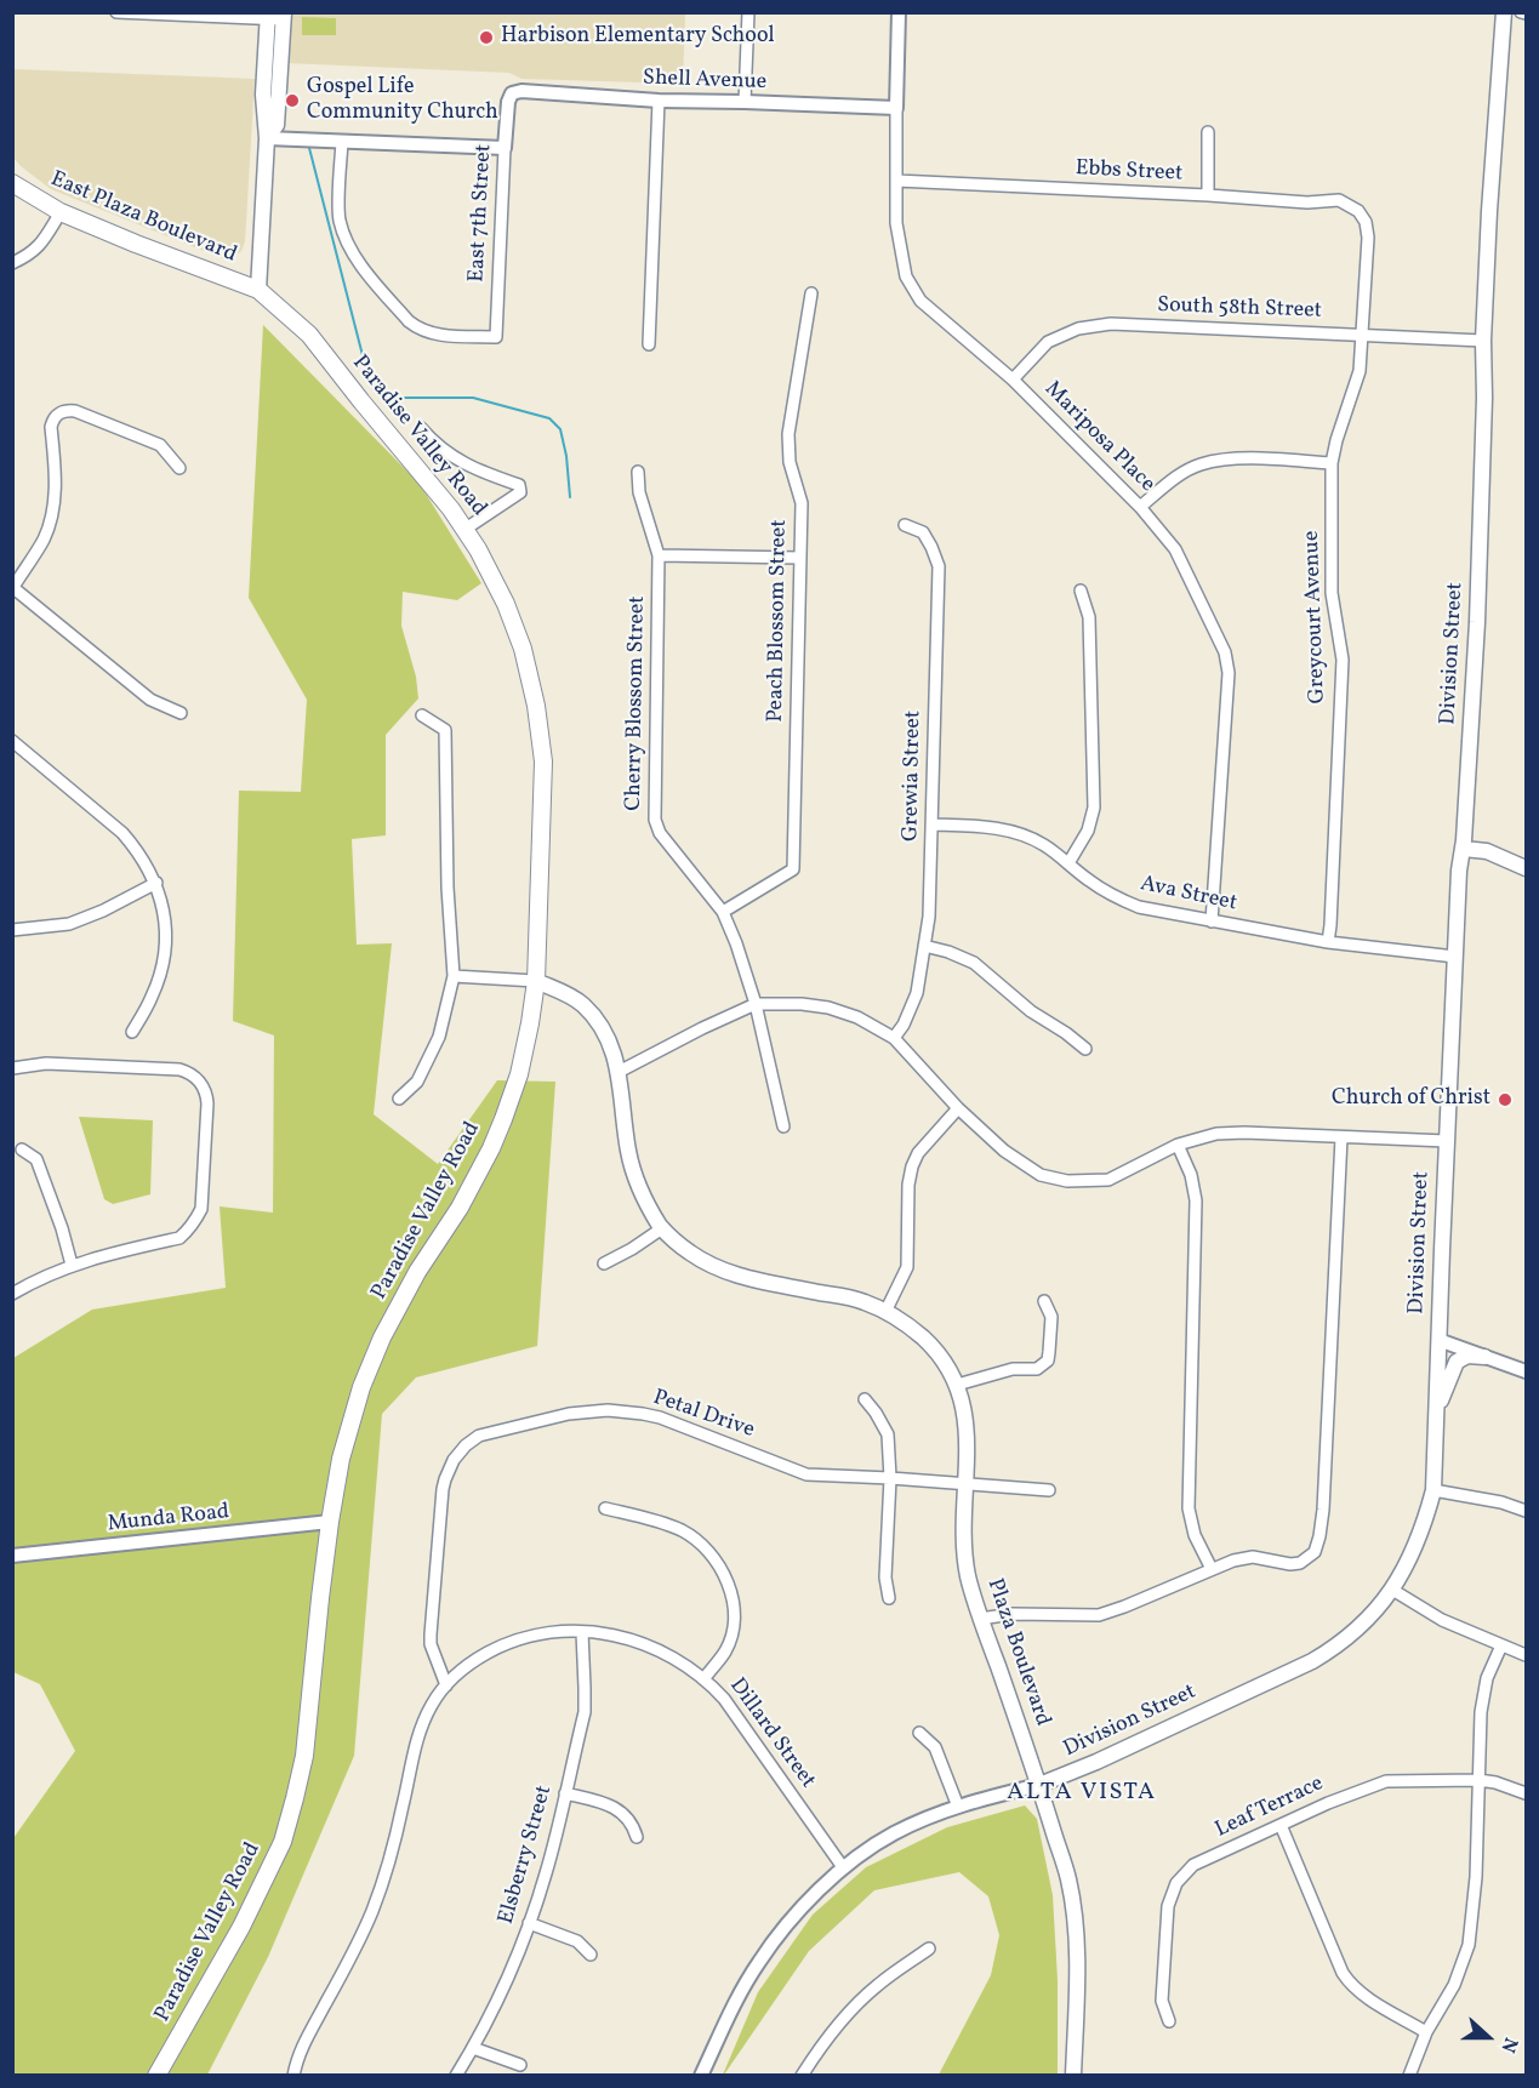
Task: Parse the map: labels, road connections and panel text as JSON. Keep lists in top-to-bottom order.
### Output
{
  "streets": {
    "main road": [
      "East Plaza Boulevard",
      "Paradise Valley Road",
      "Division Street",
      "Plaza Boulevard"
    ],
    "street": [
      "Shell Avenue",
      "Ebbs Street",
      "East 7th Street",
      "South 58th Street",
      "Mariposa Place",
      "Greycourt Avenue",
      "Peach Blossom Street",
      "Cherry Blossom Street",
      "Grewia Street",
      "Ava Street",
      "Petal Drive",
      "Munda Road",
      "Dillard Street",
      "Leaf Terrace",
      "Elsberry Street"
    ]
  },
  "crossings": [
    ["Shell Avenue", "East 7th Street"],
    ["Shell Avenue", "Mariposa Place"],
    ["Ebbs Street", "Mariposa Place"],
    ["Ebbs Street", "Greycourt Avenue"],
    ["East Plaza Boulevard", "Paradise Valley Road"],
    ["South 58th Street", "Mariposa Place"],
    ["South 58th Street", "Greycourt Avenue"],
    ["South 58th Street", "Division Street"],
    ["Paradise Valley Road", "Munda Road"],
    ["Mariposa Place", "Ava Street"],
    ["Greycourt Avenue", "Ava Street"],
    ["Peach Blossom Street", "Cherry Blossom Street"],
    ["Division Street", "Ava Street"],
    ["Division Street", "Plaza Boulevard"],
    ["Division Street", "Dillard Street"],
    ["Grewia Street", "Ava Street"],
    ["Petal Drive", "Plaza Boulevard"],
    ["Petal Drive", "Dillard Street"],
    ["Dillard Street", "Elsberry Street"]
  ],
  "districts": ["ALTA VISTA"],
  "places": ["Harbison Elementary School", "Gospel Life Community Church", "Church of Christ"],
  "north": "right"
}
